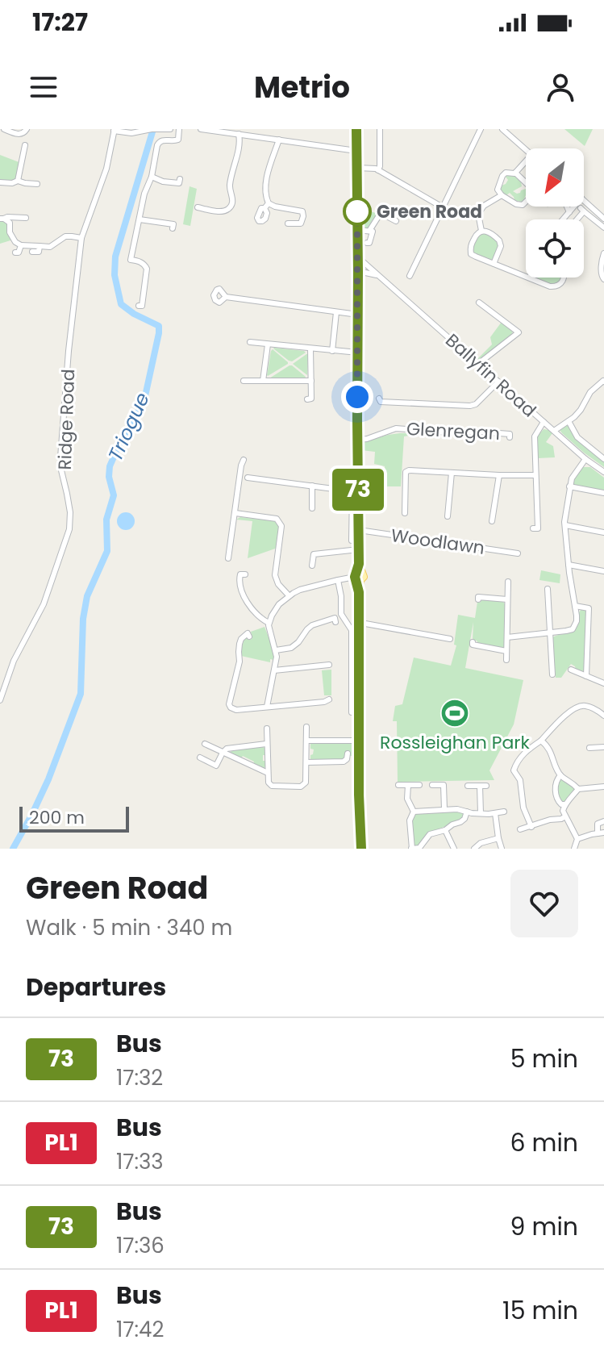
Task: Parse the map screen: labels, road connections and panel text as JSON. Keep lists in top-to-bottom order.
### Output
{
  "streets": {
    "street": [
      "Ballyfin Road",
      "Ridge Road",
      "Glenregan",
      "Woodlawn"
    ]
  },
  "water": ["Triogue"],
  "places": {
    "other": ["Green Road"],
    "sports": ["Rossleighan Park"]
  },
  "lines": ["bus line 73"],
  "scale_bar": "200 m",
  "north": "bottom left",
  "page": {
    "status": "17:27",
    "header": "Metrio",
    "on_map": "73",
    "scale": "200 m",
    "heading": [
      ["Green Road", "Walk · 5 min · 340 m"],
      "Departures"
    ],
    "list": [
      {
        "mark": "73",
        "name": "Bus",
        "note": "17:32",
        "value": "5 min"
      },
      {
        "mark": "PL1",
        "name": "Bus",
        "note": "17:33",
        "value": "6 min"
      },
      {
        "mark": "73",
        "name": "Bus",
        "note": "17:36",
        "value": "9 min"
      },
      {
        "mark": "PL1",
        "name": "Bus",
        "note": "17:42",
        "value": "15 min"
      }
    ]
  }
}
